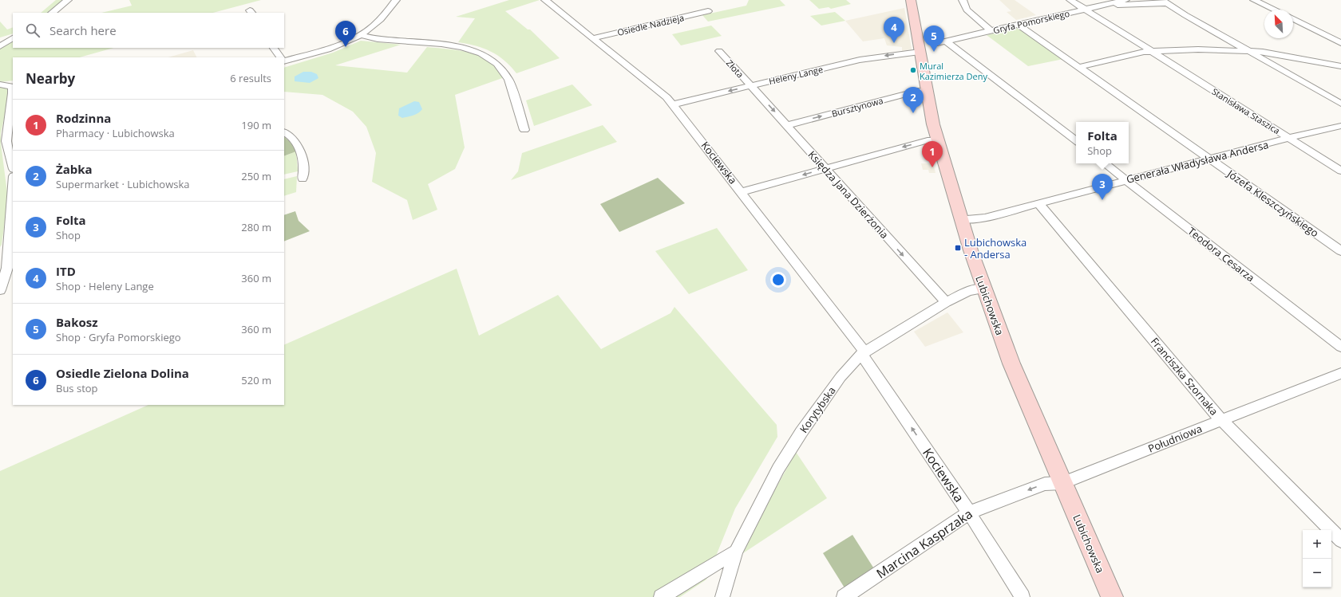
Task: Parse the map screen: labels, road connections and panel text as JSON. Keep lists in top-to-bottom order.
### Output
{
  "streets": {
    "street": [
      "Gryfa Pomorskiego",
      "Osiedle Nadzieja",
      "Złota",
      "Heleny Lange",
      "Bursztynowa",
      "Stanisława Staszica",
      "Generała Władysława Andersa",
      "Kociewska",
      "Księdza Jana Dzierżonia",
      "Józefa Kleszczyńskiego",
      "Teodora Cesarza",
      "Lubichowska",
      "Franciszka Szornaka",
      "Korytybska",
      "Południowa",
      "Marcina Kasprzaka"
    ]
  },
  "crossings": [
    ["Gryfa Pomorskiego", "Stanisława Staszica"],
    ["Gryfa Pomorskiego", "Józefa Kleszczyńskiego"],
    ["Osiedle Nadzieja", "Kociewska"],
    ["Złota", "Heleny Lange"],
    ["Złota", "Księdza Jana Dzierżonia"],
    ["Heleny Lange", "Kociewska"],
    ["Heleny Lange", "Księdza Jana Dzierżonia"],
    ["Heleny Lange", "Lubichowska"],
    ["Bursztynowa", "Księdza Jana Dzierżonia"],
    ["Bursztynowa", "Lubichowska"],
    ["Stanisława Staszica", "Generała Władysława Andersa"],
    ["Generała Władysława Andersa", "Józefa Kleszczyńskiego"],
    ["Generała Władysława Andersa", "Teodora Cesarza"],
    ["Generała Władysława Andersa", "Lubichowska"],
    ["Generała Władysława Andersa", "Franciszka Szornaka"],
    ["Kociewska", "Korytybska"],
    ["Kociewska", "Marcina Kasprzaka"],
    ["Księdza Jana Dzierżonia", "Korytybska"],
    ["Lubichowska", "Korytybska"],
    ["Lubichowska", "Południowa"],
    ["Lubichowska", "Marcina Kasprzaka"],
    ["Franciszka Szornaka", "Południowa"],
    ["Południowa", "Marcina Kasprzaka"]
  ],
  "one_way": ["Księdza Jana Dzierżonia", "Marcina Kasprzaka"],
  "places": {
    "other": ["Mural Kazimierza Deny"],
    "transit": ["Lubichowska - Andersa"]
  },
  "north": "top left",
  "page": {
    "search": "Search here",
    "pins": [
      "4",
      "6",
      "5",
      "2",
      "1",
      "3"
    ],
    "heading": ["Nearby", "6 results"],
    "list": [
      {
        "mark": "1",
        "name": "Rodzinna",
        "note": "Pharmacy · Lubichowska",
        "value": "190 m"
      },
      {
        "mark": "2",
        "name": "Żabka",
        "note": "Supermarket · Lubichowska",
        "value": "250 m"
      },
      {
        "mark": "3",
        "name": "Folta",
        "note": "Shop",
        "value": "280 m"
      },
      {
        "mark": "4",
        "name": "ITD",
        "note": "Shop · Heleny Lange",
        "value": "360 m"
      },
      {
        "mark": "5",
        "name": "Bakosz",
        "note": "Shop · Gryfa Pomorskiego",
        "value": "360 m"
      },
      {
        "mark": "6",
        "name": "Osiedle Zielona Dolina",
        "note": "Bus stop",
        "value": "520 m"
      }
    ],
    "popup": ["Folta", "Shop"],
    "map_buttons": ["+", "−"]
  }
}
